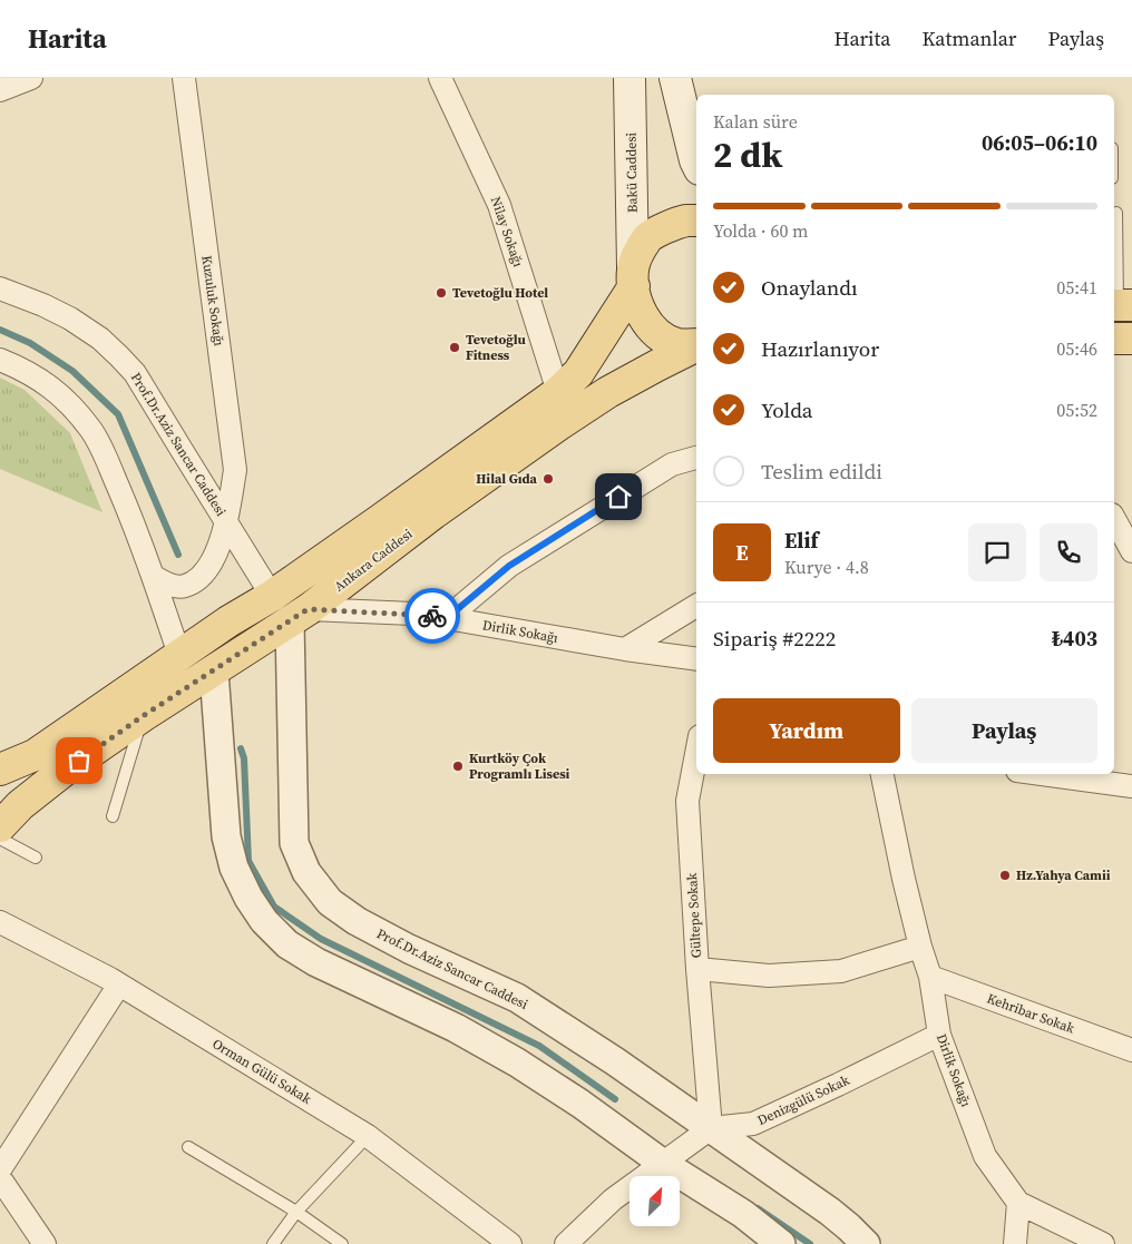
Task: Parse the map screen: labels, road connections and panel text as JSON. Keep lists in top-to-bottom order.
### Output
{
  "streets": {
    "main road": ["Bakü Caddesi", "Ankara Caddesi"],
    "street": [
      "Nilay Sokağı",
      "Kuzuluk Sokağı",
      "Prof.Dr.Aziz Sancar Caddesi",
      "Dirlik Sokağı",
      "Gültepe Sokak",
      "Kehribar Sokak",
      "Orman Gülü Sokak",
      "Denizgülü Sokak"
    ]
  },
  "crossings": [
    ["Bakü Caddesi", "Ankara Caddesi"],
    ["Nilay Sokağı", "Ankara Caddesi"],
    ["Kuzuluk Sokağı", "Prof.Dr.Aziz Sancar Caddesi"],
    ["Prof.Dr.Aziz Sancar Caddesi", "Ankara Caddesi"],
    ["Prof.Dr.Aziz Sancar Caddesi", "Dirlik Sokağı"],
    ["Prof.Dr.Aziz Sancar Caddesi", "Denizgülü Sokak"],
    ["Ankara Caddesi", "Dirlik Sokağı"],
    ["Dirlik Sokağı", "Gültepe Sokak"],
    ["Dirlik Sokağı", "Kehribar Sokak"],
    ["Dirlik Sokağı", "Denizgülü Sokak"]
  ],
  "places": [
    "Tevetoğlu Hotel",
    "Tevetoğlu Fitness",
    "Hilal Gıda",
    "Kurtköy Çok Programlı Lisesi",
    "Hz.Yahya Camii"
  ],
  "north": "top right",
  "page": {
    "header": "Harita",
    "nav": ["Harita", "Katmanlar", "Paylaş"],
    "heading": ["2 dk", "Kalan süre", "06:05–06:10"],
    "panel": [
      "Elif",
      "Kurye · 4.8",
      "Sipariş #2222",
      "₺403"
    ],
    "bar": "Yolda · 60 m",
    "list": [
      ["Onaylandı", "05:41"],
      ["Hazırlanıyor", "05:46"],
      ["Yolda", "05:52"],
      "Teslim edildi"
    ],
    "round": "E",
    "buttons": ["Yardım", "Paylaş"]
  }
}
